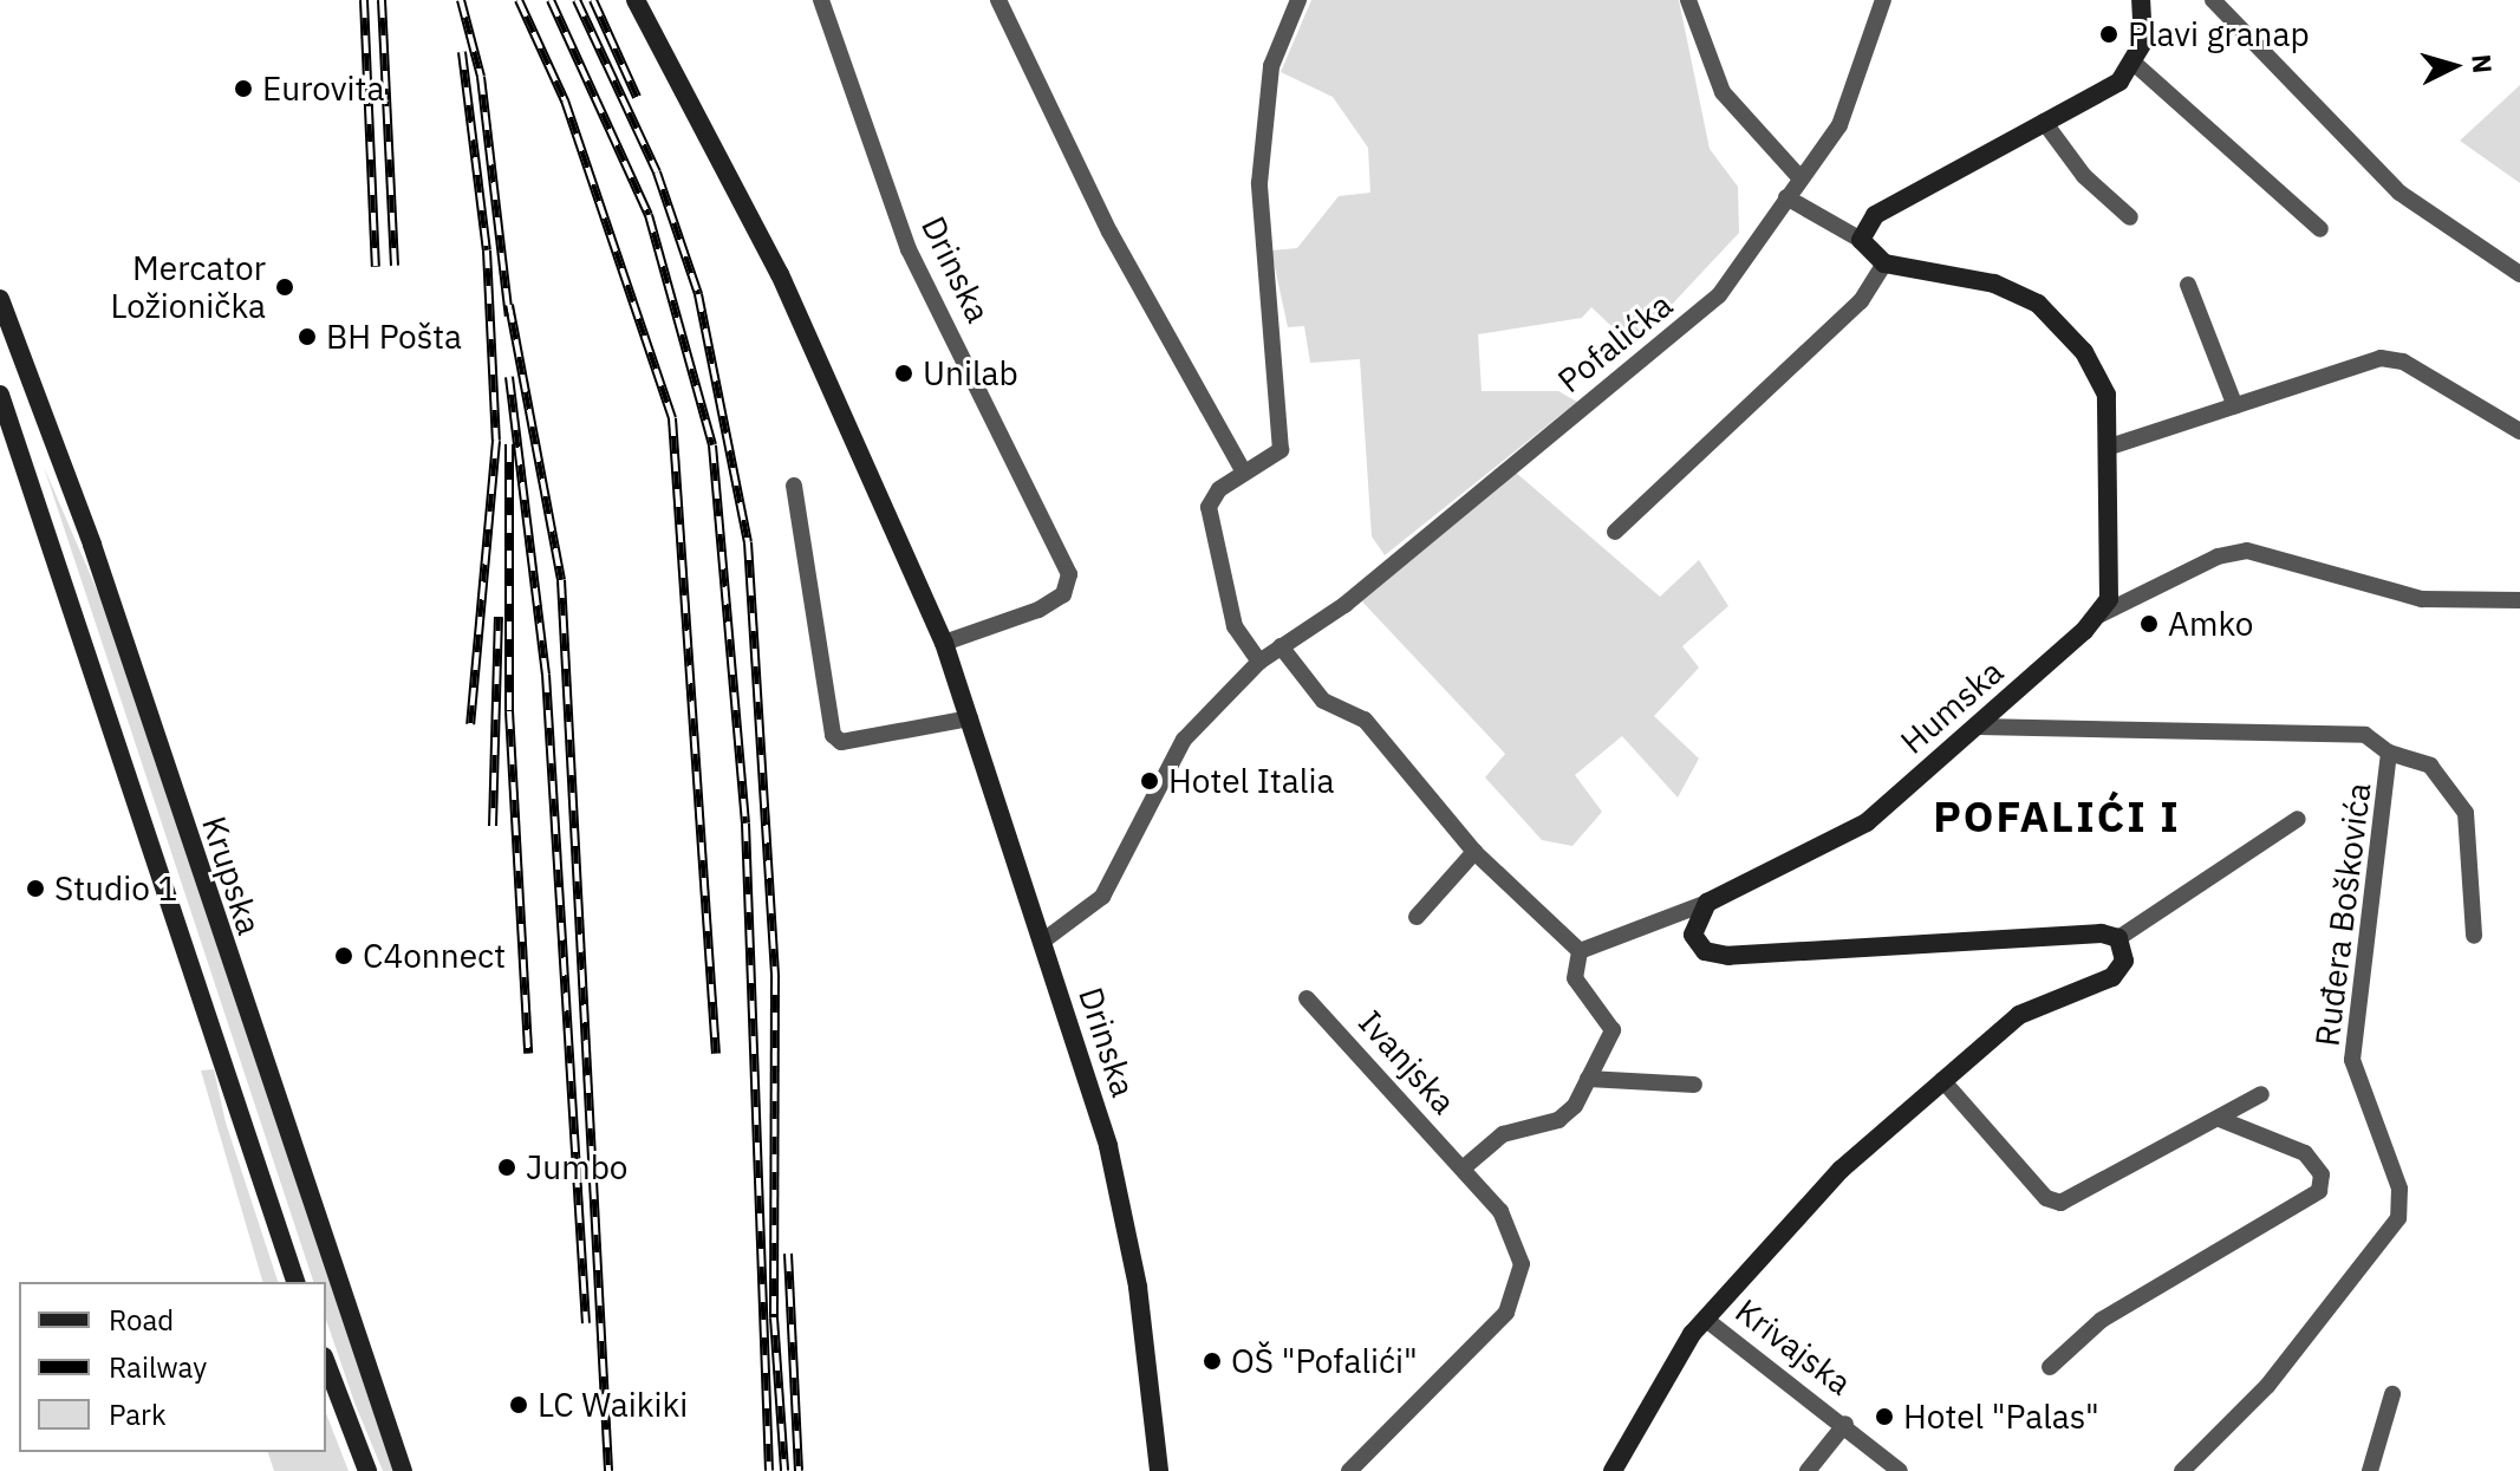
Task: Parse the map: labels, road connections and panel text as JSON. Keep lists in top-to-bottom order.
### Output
{
  "streets": {
    "street": [
      "Drinska",
      "Pofalićka",
      "Humska",
      "Krupska",
      "Ruđera Boškovića",
      "Ivanjska",
      "Krivajska"
    ]
  },
  "crossings": [
    ["Drinska", "Pofalićka"],
    ["Humska", "Ruđera Boškovića"]
  ],
  "districts": ["POFALIĆI I"],
  "places": [
    "Plavi granap",
    "Eurovita",
    "Mercator Ložionička",
    "BH Pošta",
    "Unilab",
    "Amko",
    "Hotel Italia",
    "Studio 1",
    "C4onnect",
    "Jumbo",
    "OŠ \"Pofalići\"",
    "LC Waikiki",
    "Hotel \"Palas\""
  ],
  "legend": ["Road", "Railway", "Park"],
  "north": "right"
}
